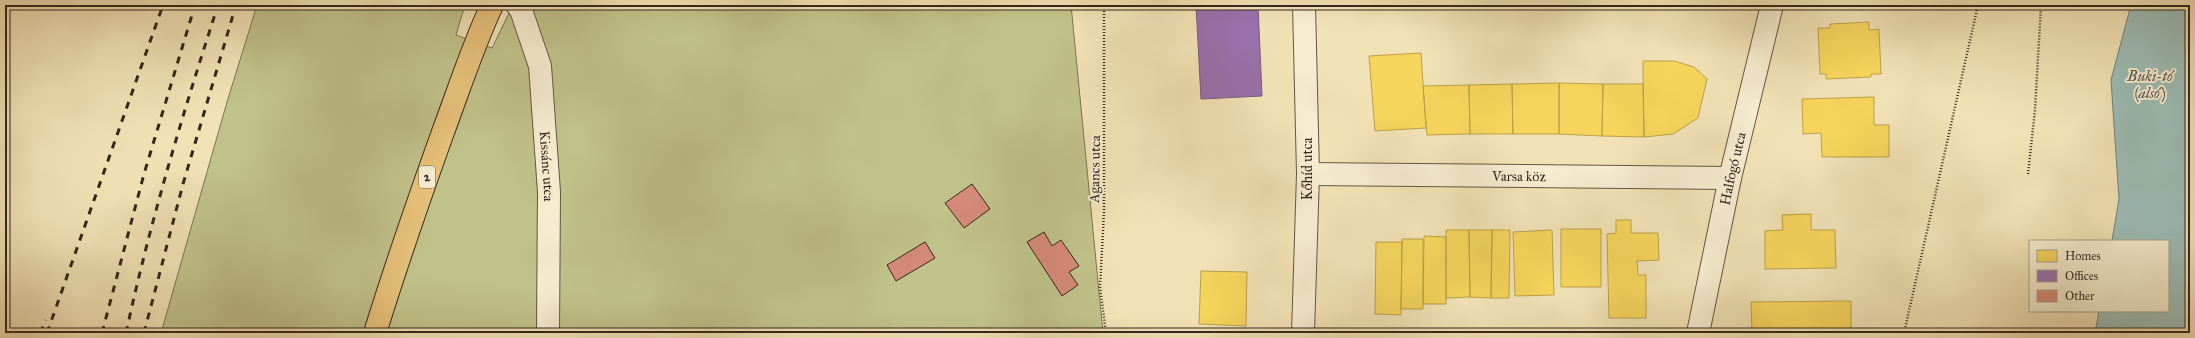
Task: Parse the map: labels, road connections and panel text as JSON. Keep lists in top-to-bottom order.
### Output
{
  "streets": {
    "main road": ["2"],
    "street": [
      "Kissánc utca",
      "Kőhíd utca",
      "Halfogó utca",
      "Varsa köz"
    ],
    "path": ["Agancs utca"]
  },
  "crossings": [
    ["Kőhíd utca", "Varsa köz"],
    ["Halfogó utca", "Varsa köz"]
  ],
  "water": ["Buki-tó (alsó)"],
  "legend": ["Homes", "Offices", "Other"]
}
